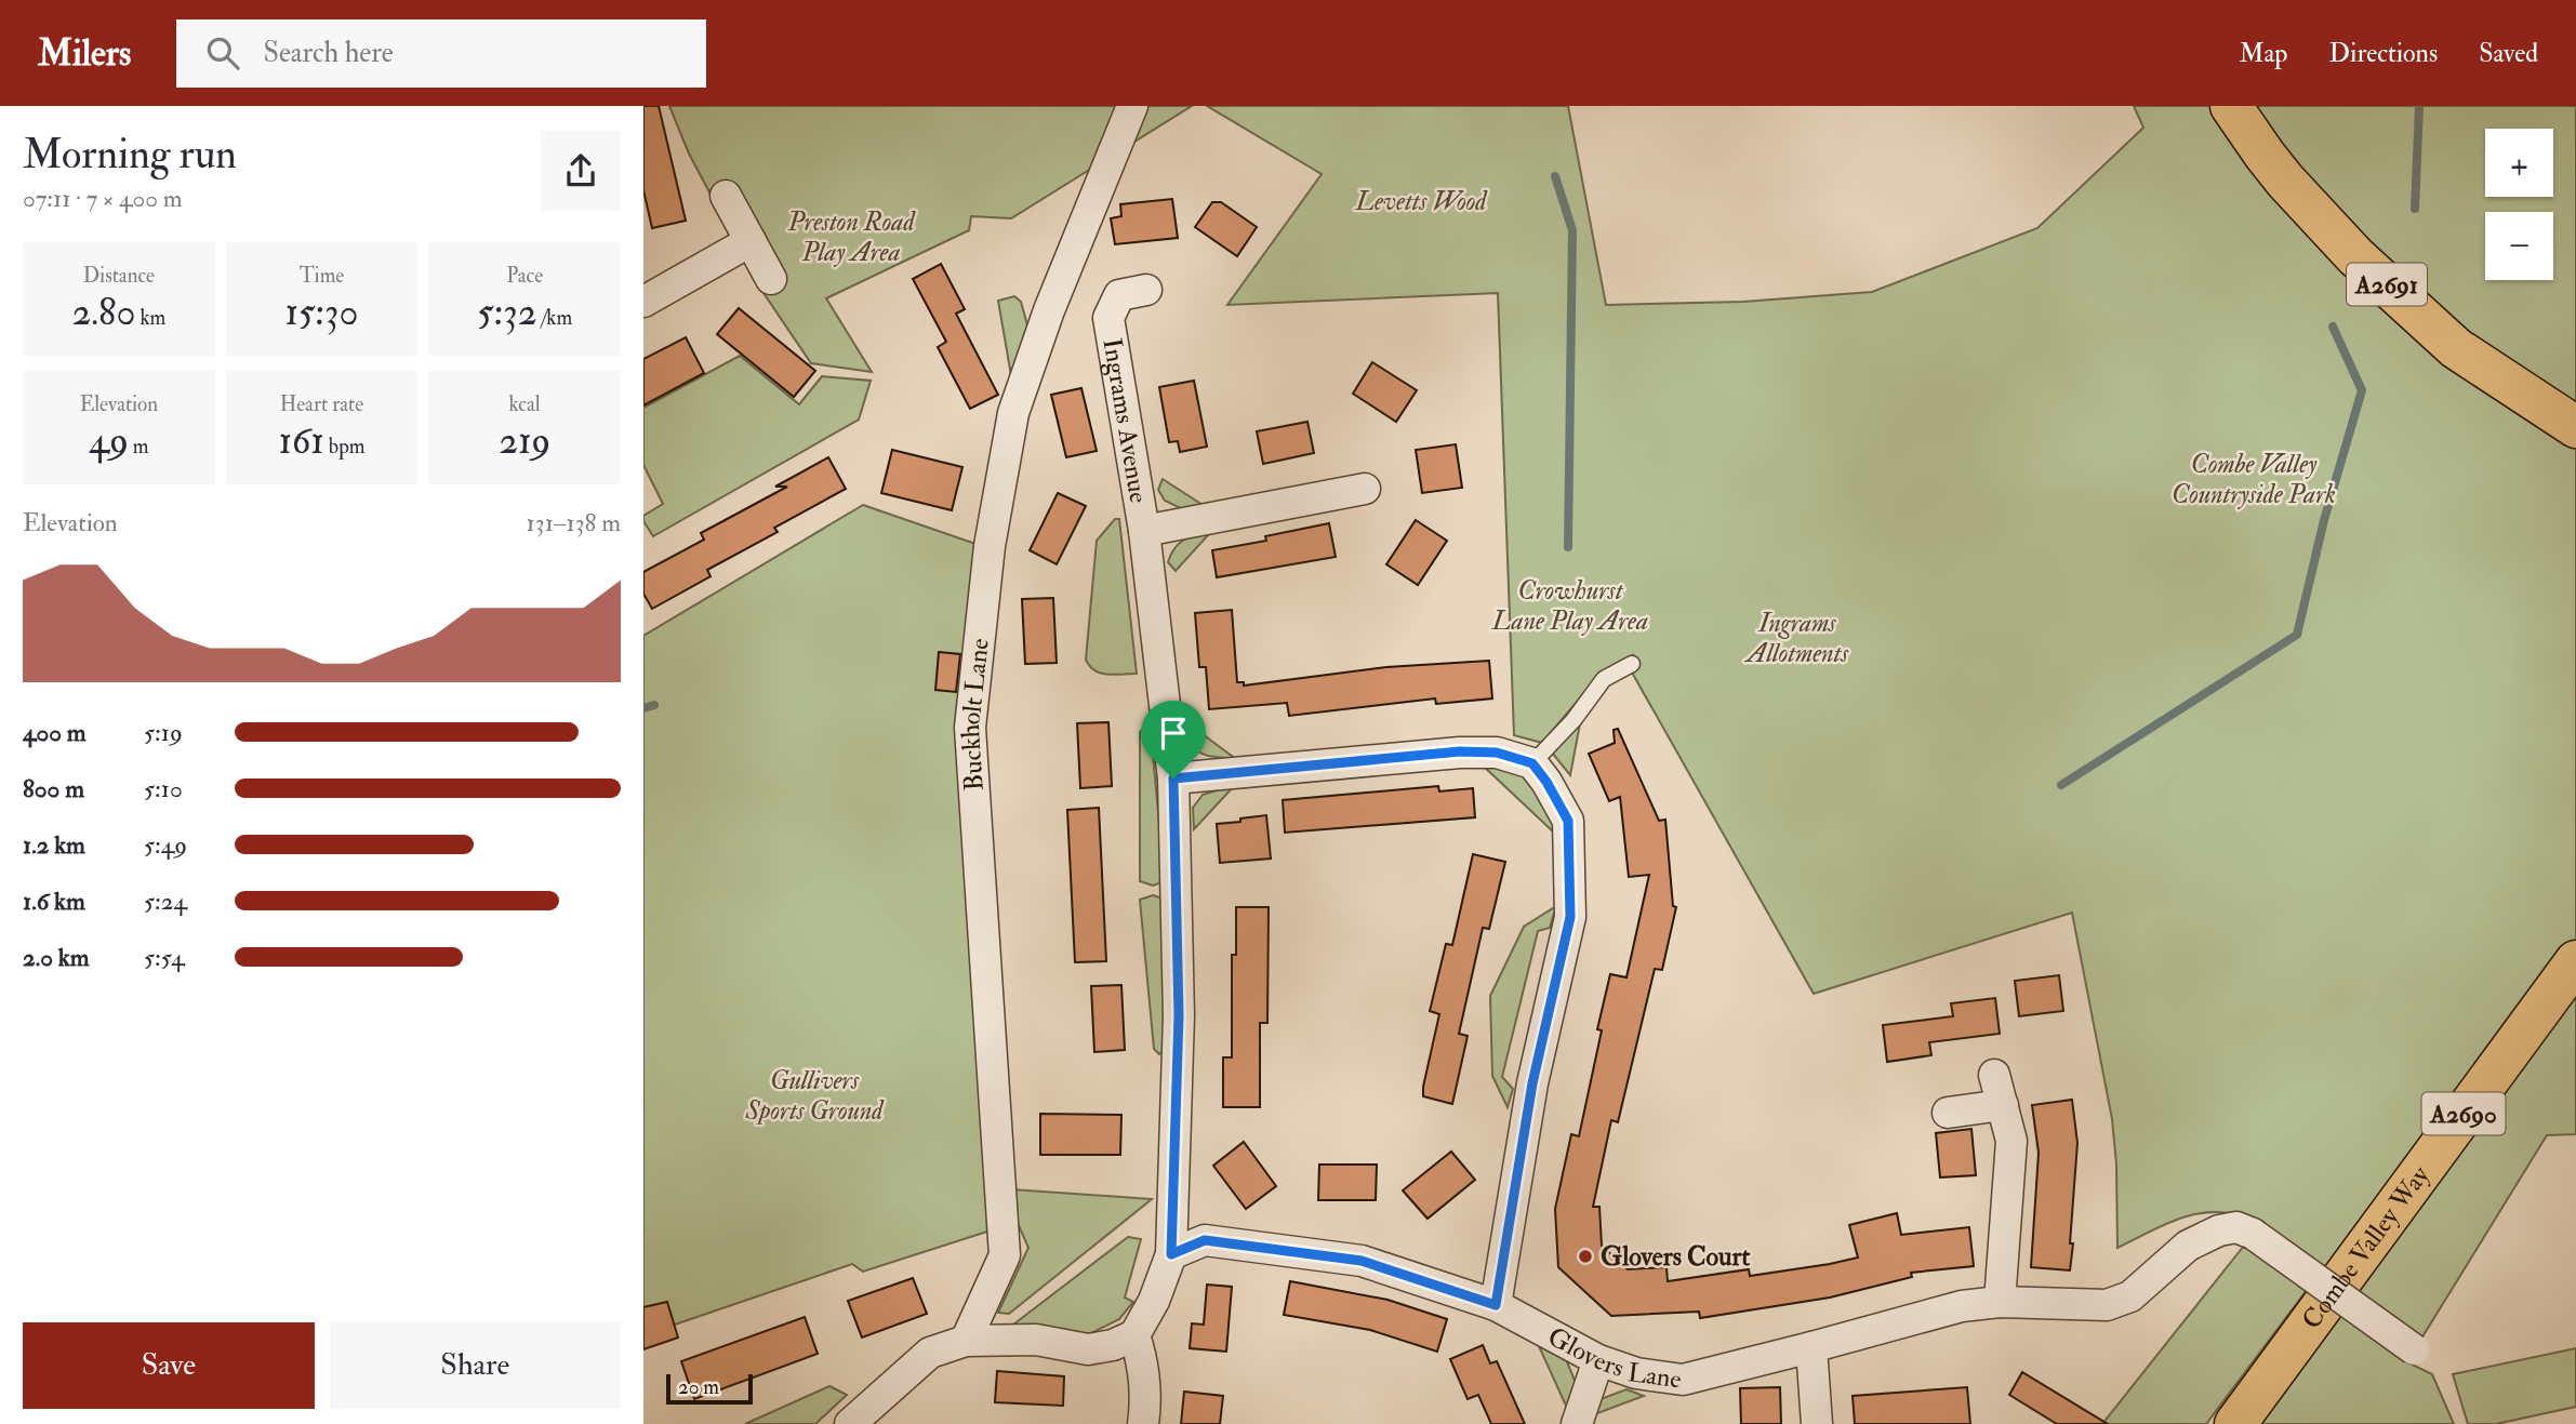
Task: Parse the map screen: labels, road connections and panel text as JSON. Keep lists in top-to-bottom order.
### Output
{
  "streets": {
    "main road": ["A2691", "A2690", "Combe Valley Way"],
    "street": ["Ingrams Avenue", "Buckholt Lane", "Glovers Lane"]
  },
  "crossings": [
    ["Ingrams Avenue", "Glovers Lane"]
  ],
  "parks": [
    "Levetts Wood",
    "Preston Road Play Area",
    "Combe Valley Countryside Park",
    "Crowhurst Lane Play Area",
    "Ingrams Allotments",
    "Gullivers Sports Ground"
  ],
  "places": ["Glovers Court"],
  "scale_bar": "20 m",
  "page": {
    "header": "Milers",
    "search": "Search here",
    "nav": ["Map", "Directions", "Saved"],
    "heading": ["Morning run", "07:11 · 7 × 400 m"],
    "map_buttons": ["+", "−"],
    "stats": [
      ["Distance", "2.80 km"],
      ["Time", "15:30"],
      ["Pace", "5:32 /km"],
      ["Elevation", "49 m"],
      ["Heart rate", "161 bpm"],
      ["kcal", "219"]
    ],
    "chart": ["Elevation", "131–138 m"],
    "list": [
      {
        "name": "400 m",
        "note": "5:19"
      },
      {
        "name": "800 m",
        "note": "5:10"
      },
      {
        "name": "1.2 km",
        "note": "5:49"
      },
      {
        "name": "1.6 km",
        "note": "5:24"
      },
      {
        "name": "2.0 km",
        "note": "5:54"
      }
    ],
    "buttons": ["Save", "Share"],
    "scale": "20 m"
  }
}
